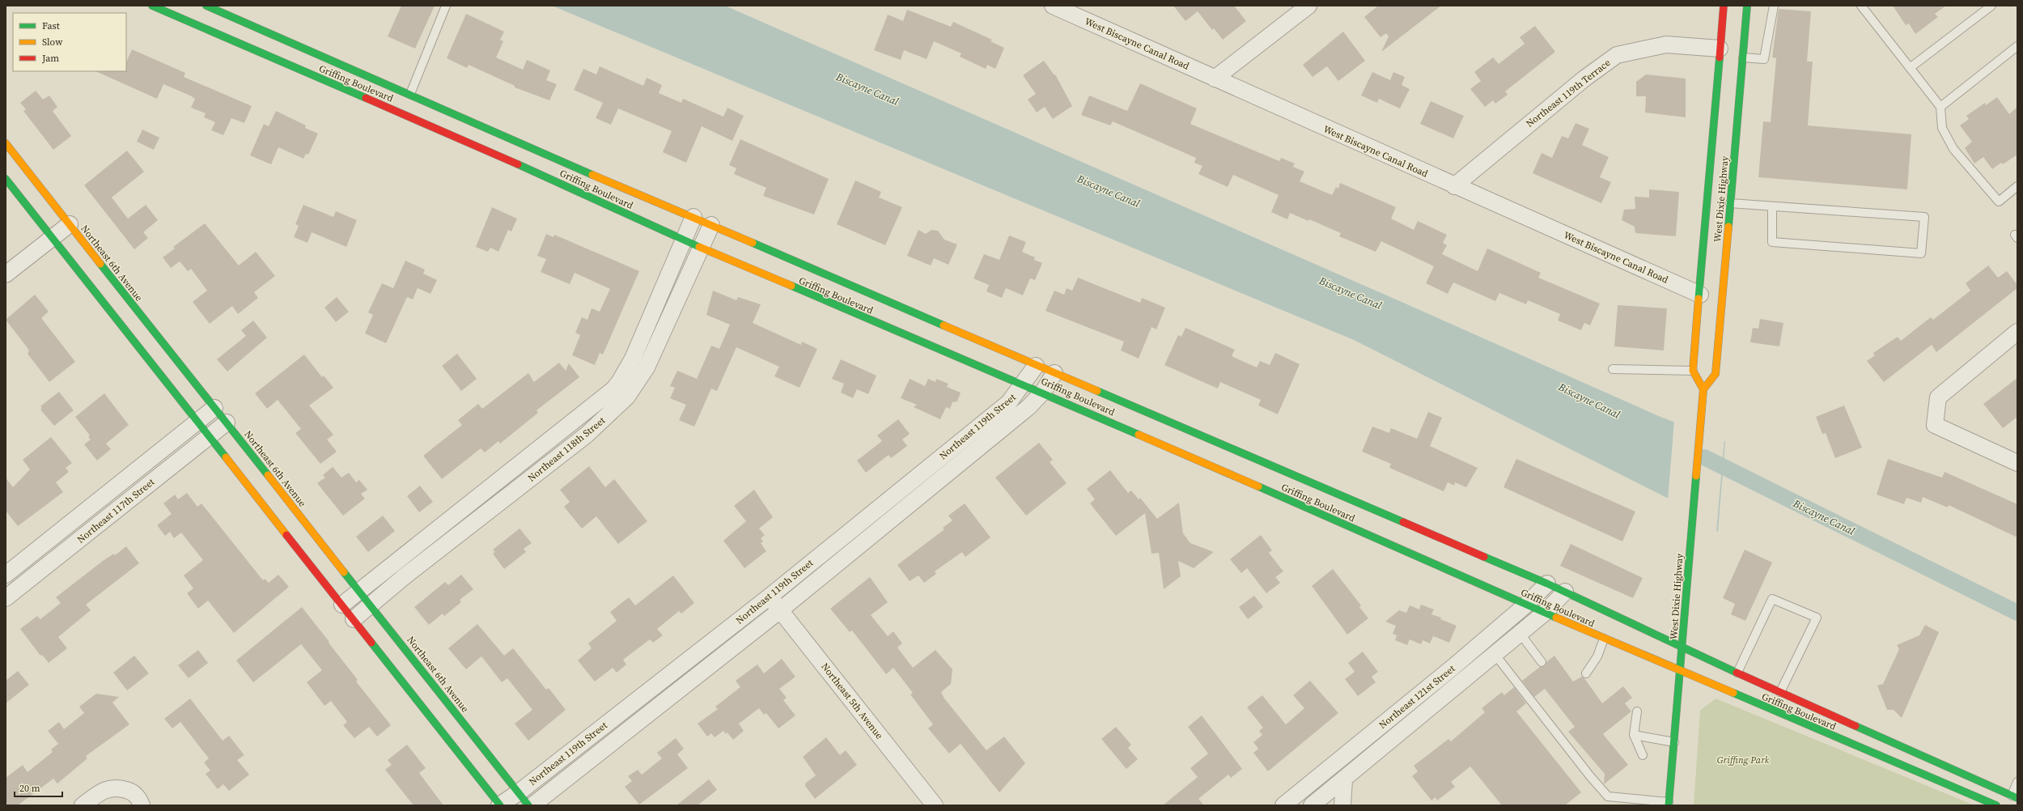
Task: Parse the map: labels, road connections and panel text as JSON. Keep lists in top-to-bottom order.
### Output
{
  "streets": {
    "street": [
      "West Biscayne Canal Road",
      "Griffing Boulevard",
      "Northeast 119th Terrace",
      "West Dixie Highway",
      "Northeast 6th Avenue",
      "Northeast 119th Street",
      "Northeast 118th Street",
      "Northeast 117th Street",
      "Northeast 121st Street",
      "Northeast 5th Avenue"
    ]
  },
  "crossings": [
    ["West Biscayne Canal Road", "Northeast 119th Terrace"],
    ["West Biscayne Canal Road", "West Dixie Highway"],
    ["Griffing Boulevard", "West Dixie Highway"],
    ["Griffing Boulevard", "Northeast 119th Street"],
    ["Griffing Boulevard", "Northeast 118th Street"],
    ["Griffing Boulevard", "Northeast 121st Street"],
    ["Northeast 119th Terrace", "West Dixie Highway"],
    ["Northeast 6th Avenue", "Northeast 119th Street"],
    ["Northeast 6th Avenue", "Northeast 118th Street"],
    ["Northeast 6th Avenue", "Northeast 117th Street"],
    ["Northeast 119th Street", "Northeast 5th Avenue"]
  ],
  "water": ["Biscayne Canal"],
  "parks": ["Griffing Park"],
  "legend": ["Fast", "Slow", "Jam"],
  "scale_bar": "20 m"
}
